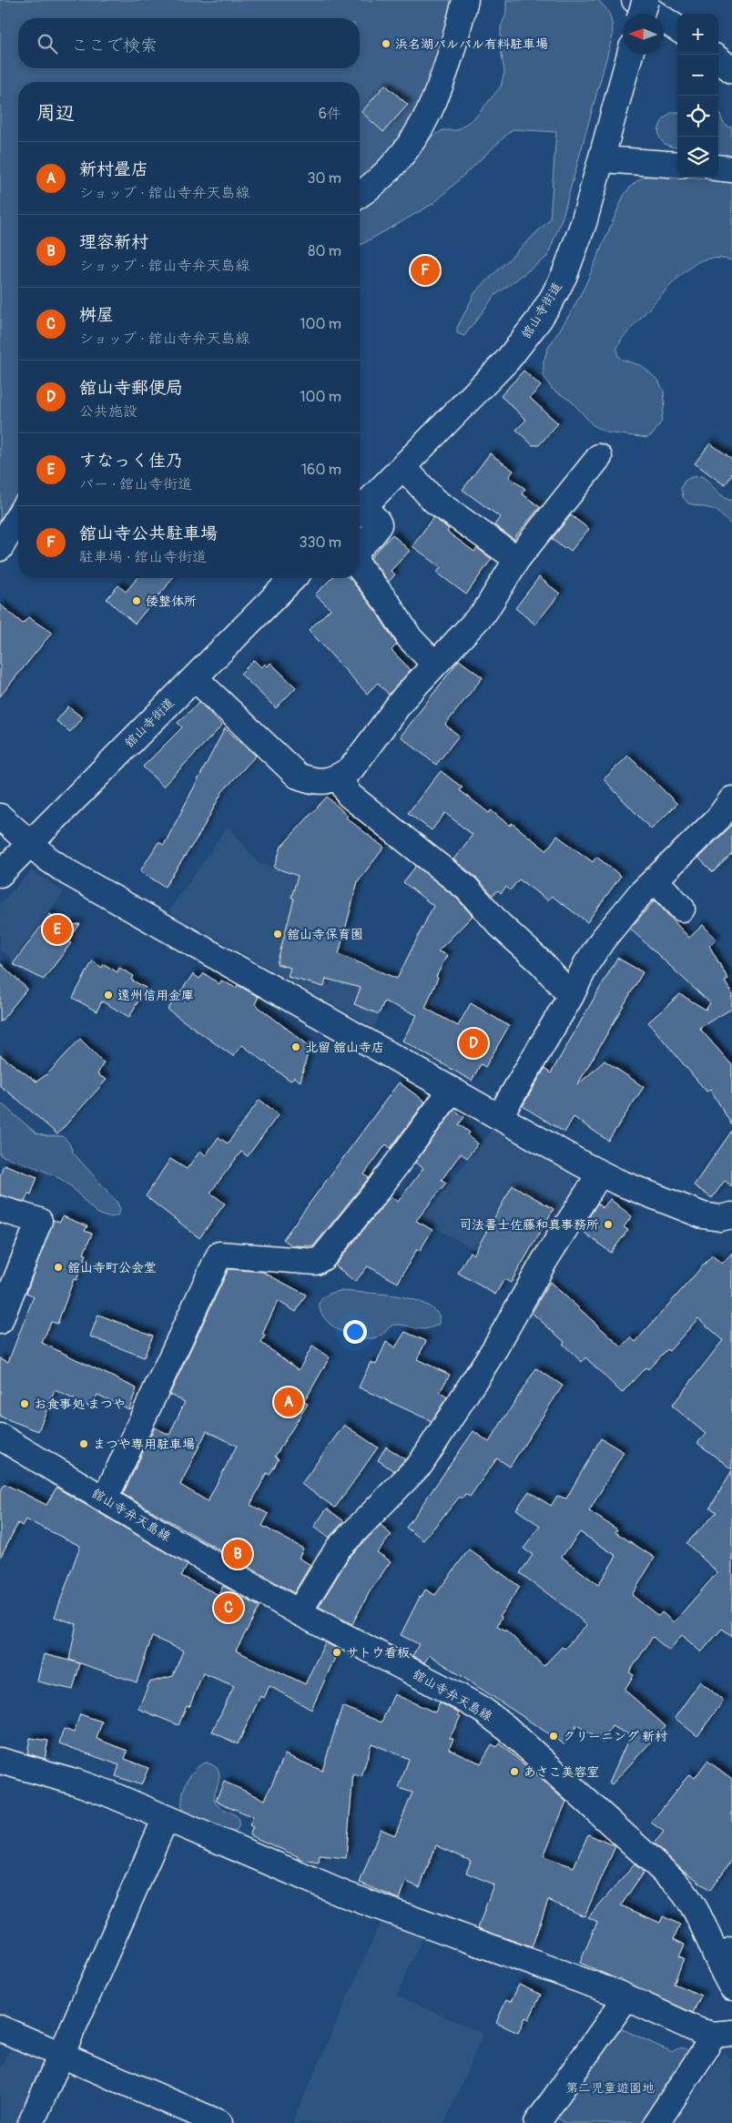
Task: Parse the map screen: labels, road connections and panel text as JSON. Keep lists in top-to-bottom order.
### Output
{
  "streets": {
    "street": ["舘山寺街道", "舘山寺弁天島線"]
  },
  "parks": ["第二児童遊園地"],
  "places": [
    "浜名湖パルパル有料駐車場",
    "倭整体所",
    "舘山寺保育園",
    "遠州信用金庫",
    "北留 舘山寺店",
    "司法書士佐藤和真事務所",
    "舘山寺町公会堂",
    "お食事処 まつや",
    "まつや専用駐車場",
    "サトウ看板",
    "クリーニング 新村",
    "あさこ美容室"
  ],
  "north": "left",
  "page": {
    "map_buttons": ["+", "−"],
    "search": "ここで検索",
    "heading": ["周辺", "6件"],
    "list": [
      {
        "mark": "A",
        "name": "新村畳店",
        "note": "ショップ · 舘山寺弁天島線",
        "value": "30 m"
      },
      {
        "mark": "B",
        "name": "理容新村",
        "note": "ショップ · 舘山寺弁天島線",
        "value": "80 m"
      },
      {
        "mark": "C",
        "name": "桝屋",
        "note": "ショップ · 舘山寺弁天島線",
        "value": "100 m"
      },
      {
        "mark": "D",
        "name": "舘山寺郵便局",
        "note": "公共施設",
        "value": "100 m"
      },
      {
        "mark": "E",
        "name": "すなっく佳乃",
        "note": "バー · 舘山寺街道",
        "value": "160 m"
      },
      {
        "mark": "F",
        "name": "舘山寺公共駐車場",
        "note": "駐車場 · 舘山寺街道",
        "value": "330 m"
      }
    ],
    "pins": [
      "F",
      "E",
      "D",
      "A",
      "B",
      "C"
    ]
  }
}
